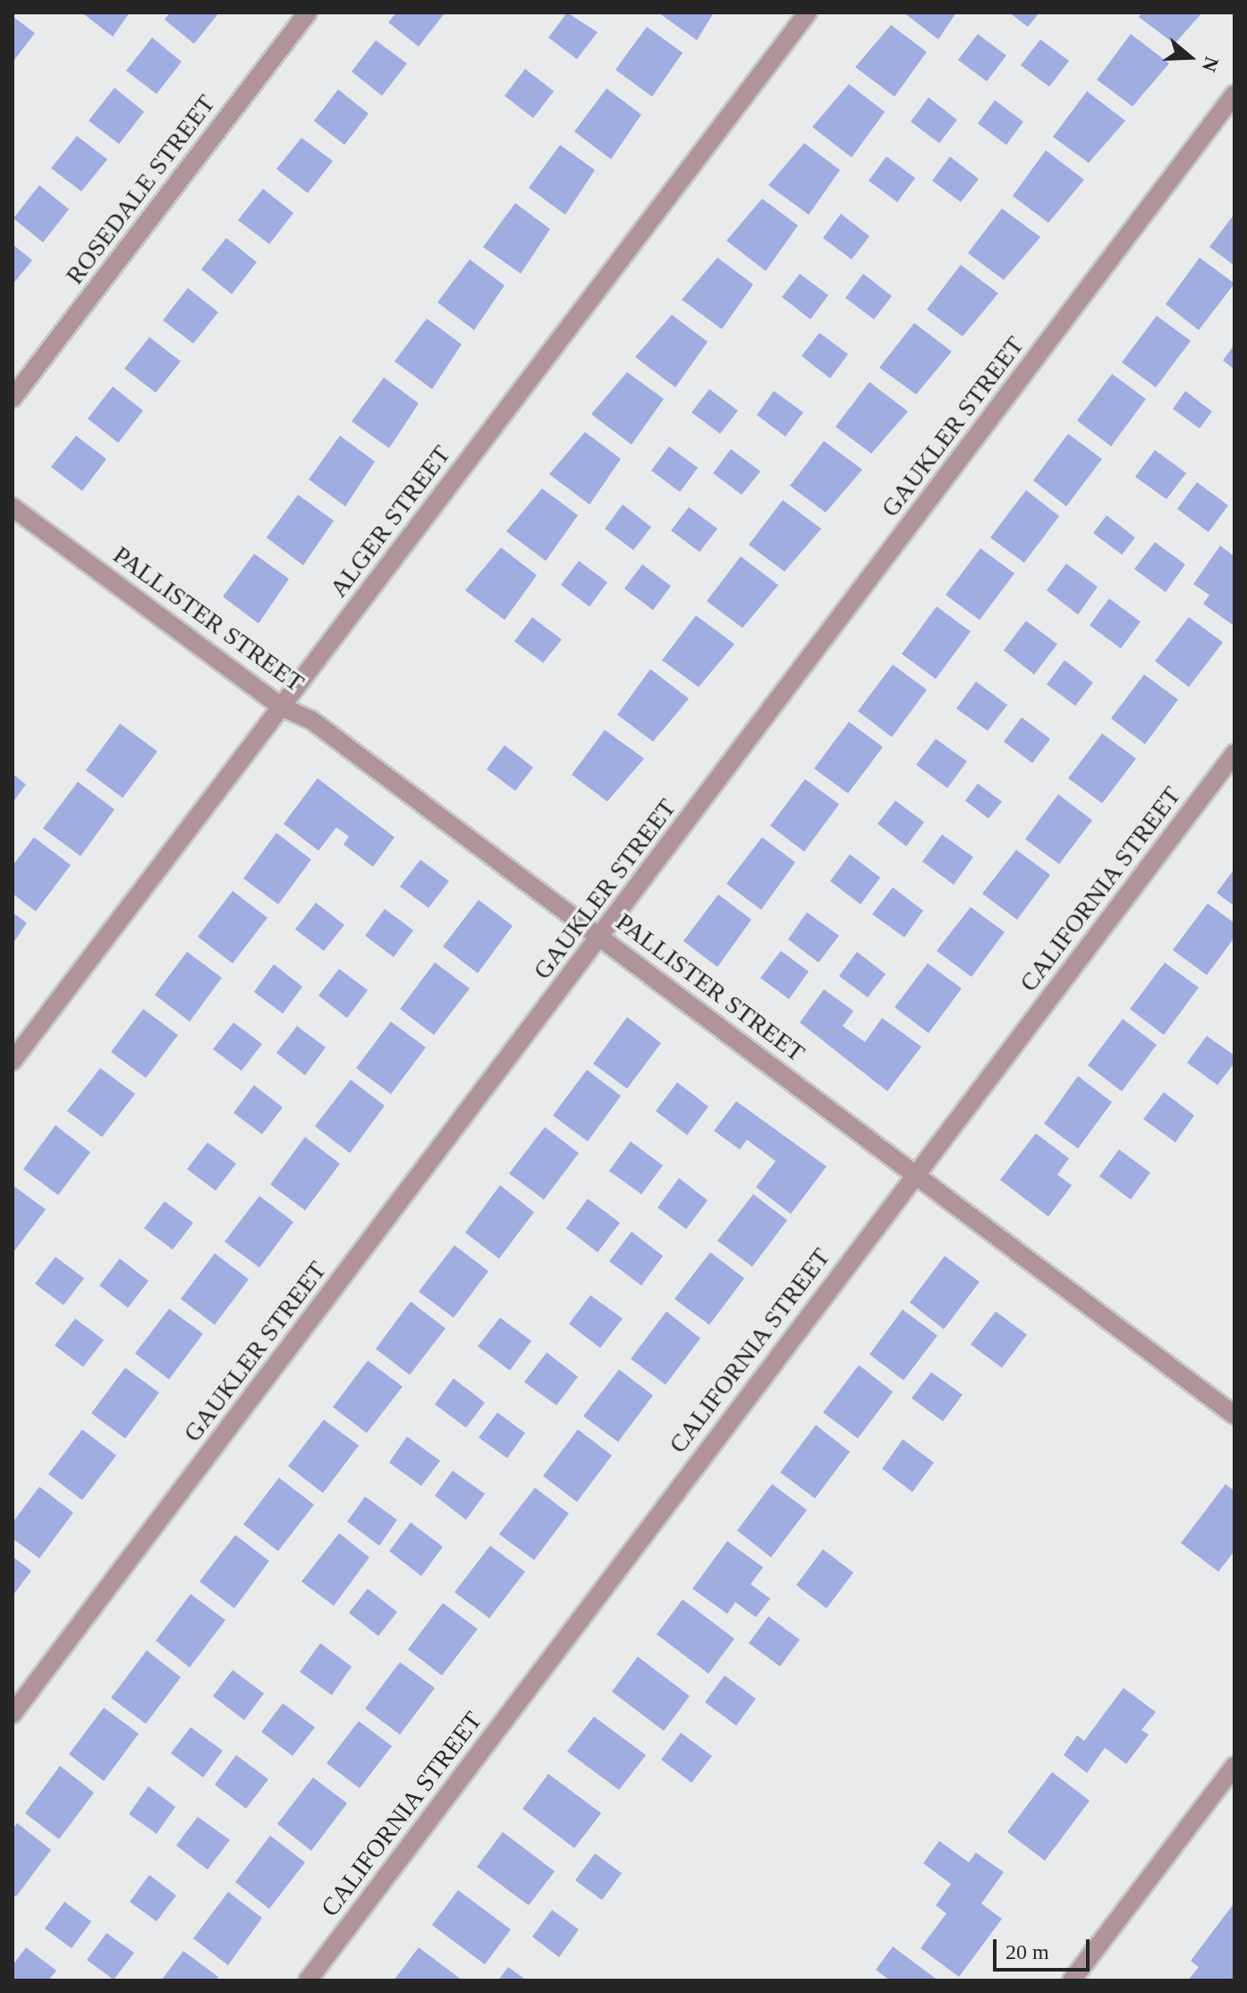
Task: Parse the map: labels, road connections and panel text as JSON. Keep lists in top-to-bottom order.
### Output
{
  "streets": {
    "street": [
      "ROSEDALE STREET",
      "GAUKLER STREET",
      "ALGER STREET",
      "PALLISTER STREET",
      "CALIFORNIA STREET"
    ]
  },
  "crossings": [
    ["GAUKLER STREET", "PALLISTER STREET"],
    ["ALGER STREET", "PALLISTER STREET"],
    ["PALLISTER STREET", "CALIFORNIA STREET"]
  ],
  "scale_bar": "20 m",
  "north": "right"
}
